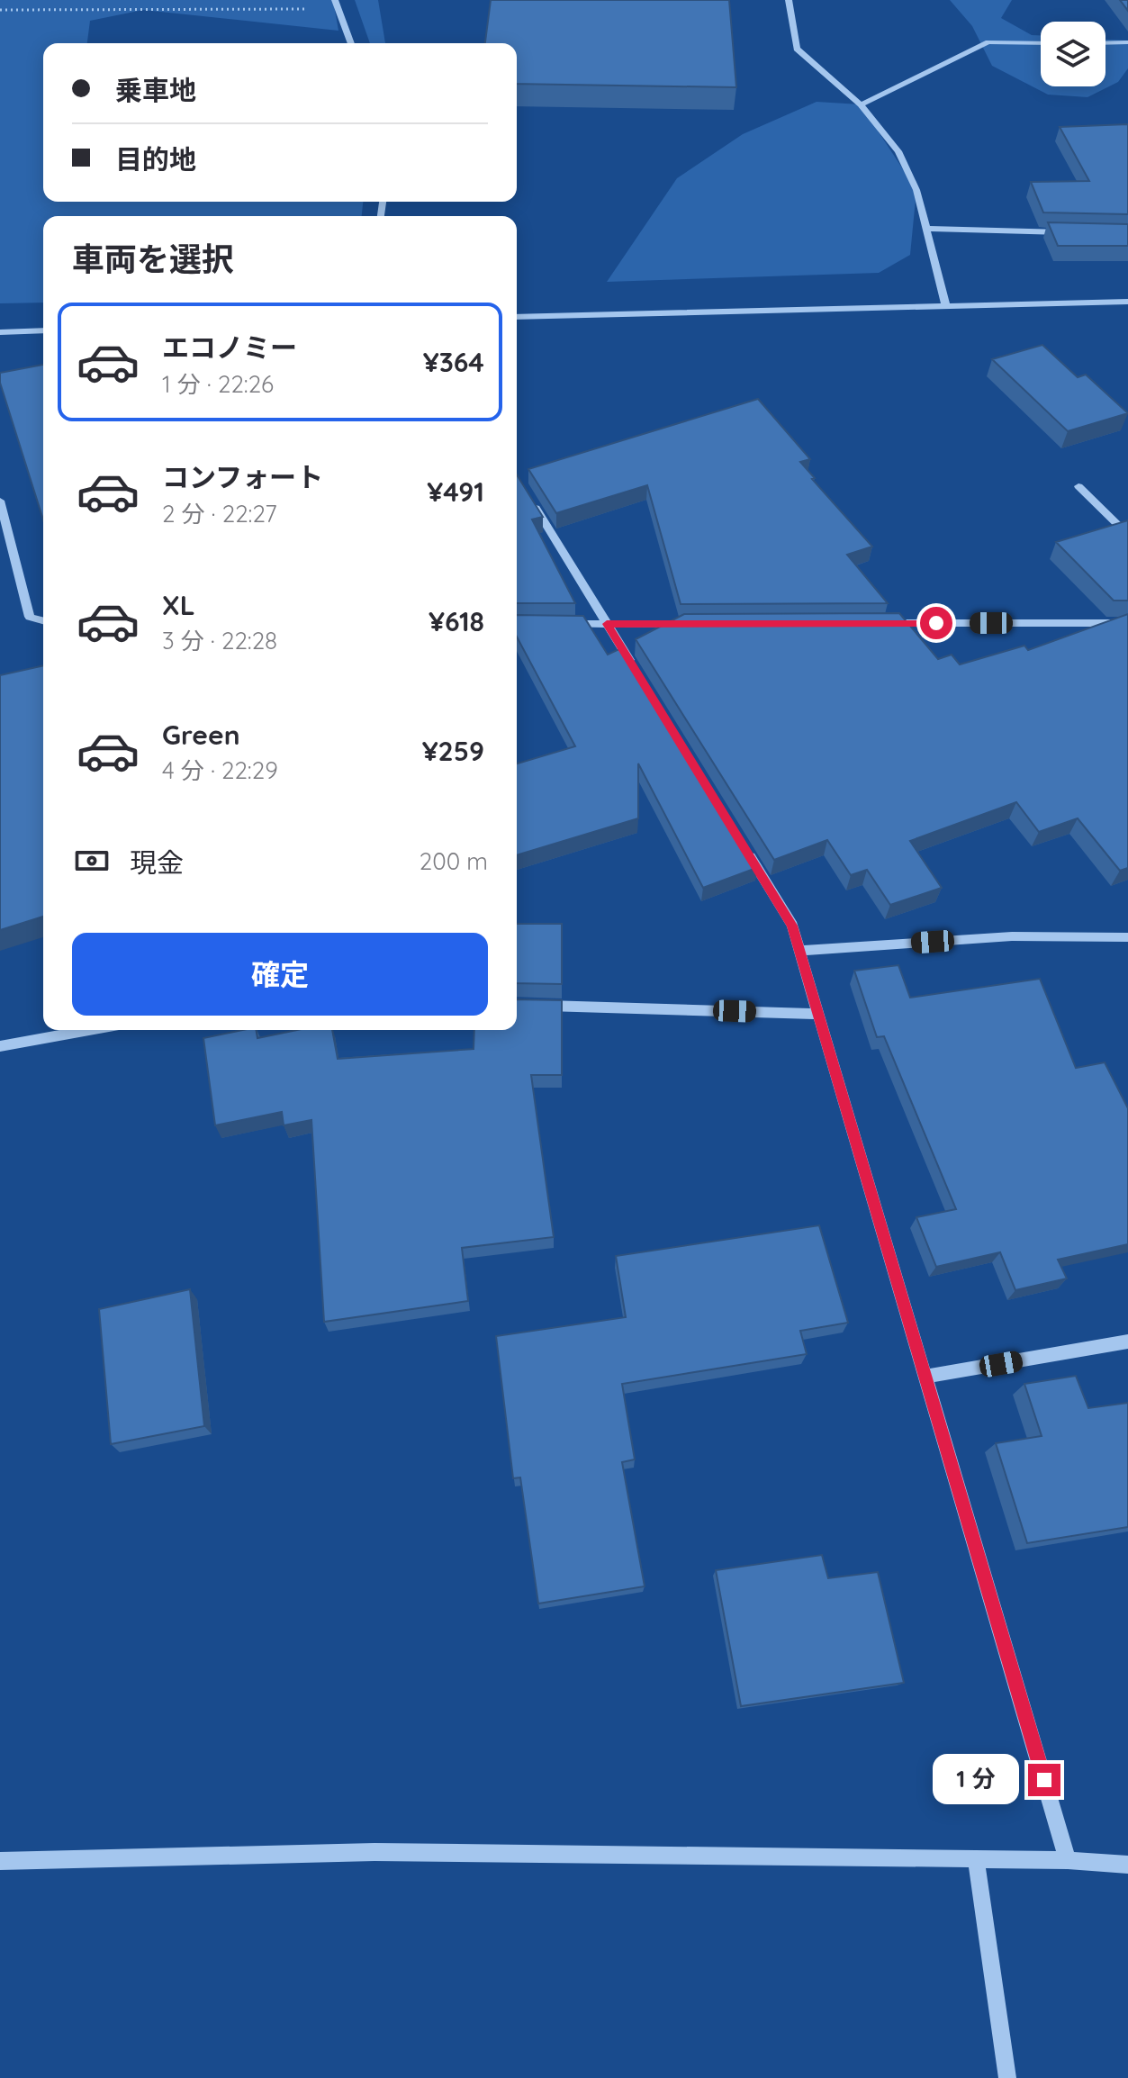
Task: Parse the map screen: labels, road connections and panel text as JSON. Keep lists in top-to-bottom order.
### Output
{
  "page": {
    "banner": ["乗車地", "目的地"],
    "heading": "車両を選択",
    "list": [
      {
        "name": "エコノミー",
        "note": "1 分 · 22:26",
        "value": "¥364"
      },
      {
        "name": "コンフォート",
        "note": "2 分 · 22:27",
        "value": "¥491"
      },
      {
        "name": "XL",
        "note": "3 分 · 22:28",
        "value": "¥618"
      },
      {
        "name": "Green",
        "note": "4 分 · 22:29",
        "value": "¥259"
      }
    ],
    "pay": ["現金", "200 m"],
    "buttons": "確定",
    "bubble": "1 分"
  }
}
